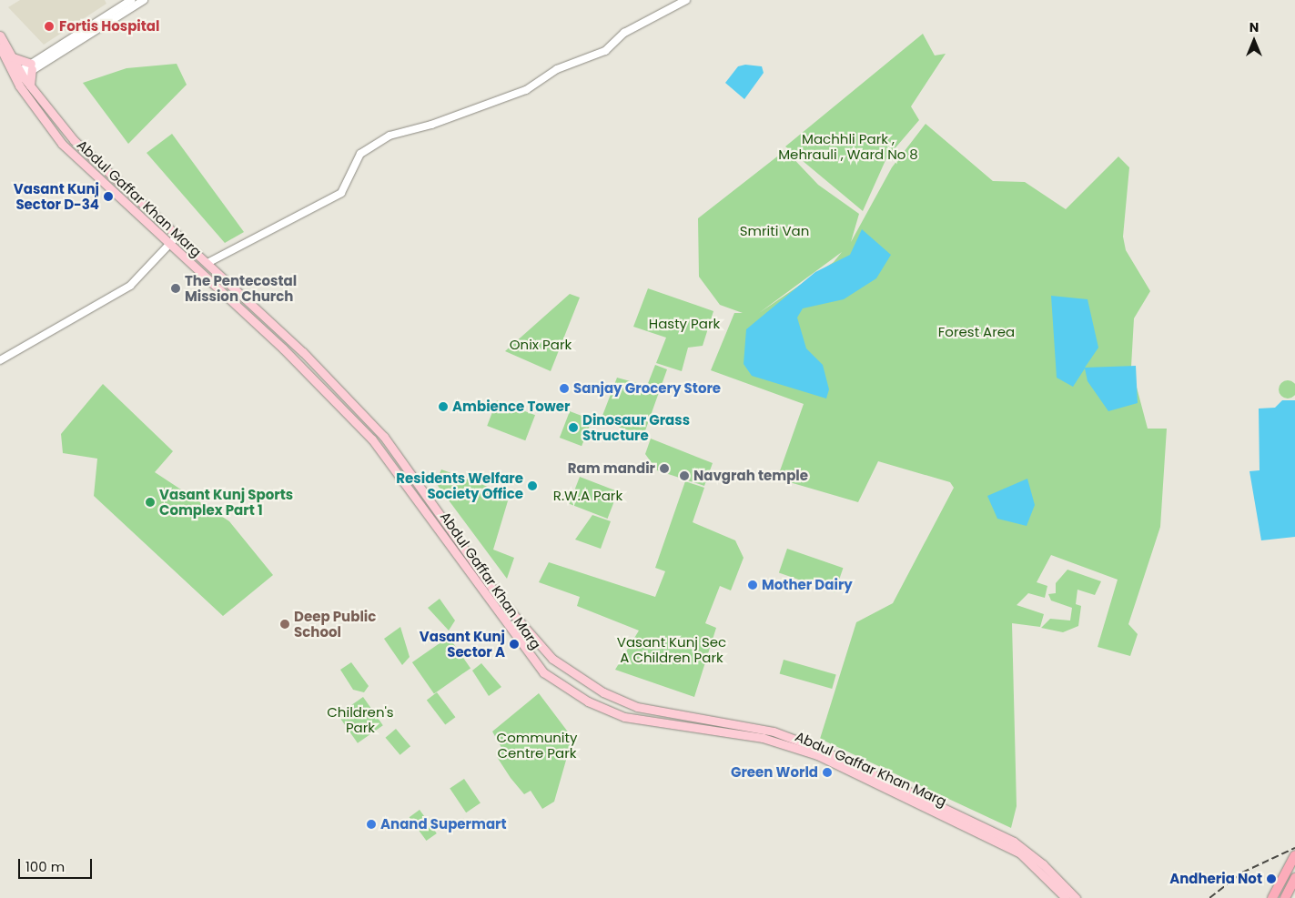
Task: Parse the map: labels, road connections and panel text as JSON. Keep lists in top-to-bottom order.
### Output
{
  "streets": {
    "main road": ["Abdul Gaffar Khan Marg"]
  },
  "parks": [
    "Machhli Park , Mehrauli , Ward No 8",
    "Smriti Van",
    "Hasty Park",
    "Forest Area",
    "Onix Park",
    "R.W.A Park",
    "Vasant Kunj Sec A Children Park",
    "Children's Park",
    "Community Centre Park"
  ],
  "places": [
    "Fortis Hospital",
    "Vasant Kunj Sector D-34",
    "The Pentecostal Mission Church",
    "Sanjay Grocery Store",
    "Ambience Tower",
    "Dinosaur Grass Structure",
    "Ram mandir",
    "Navgrah temple",
    "Residents Welfare Society Office",
    "Vasant Kunj Sports Complex Part 1",
    "Mother Dairy",
    "Deep Public School",
    "Vasant Kunj Sector A",
    "Green World",
    "Anand Supermart",
    "Andheria Not"
  ],
  "scale_bar": "100 m",
  "north": "top"
}
